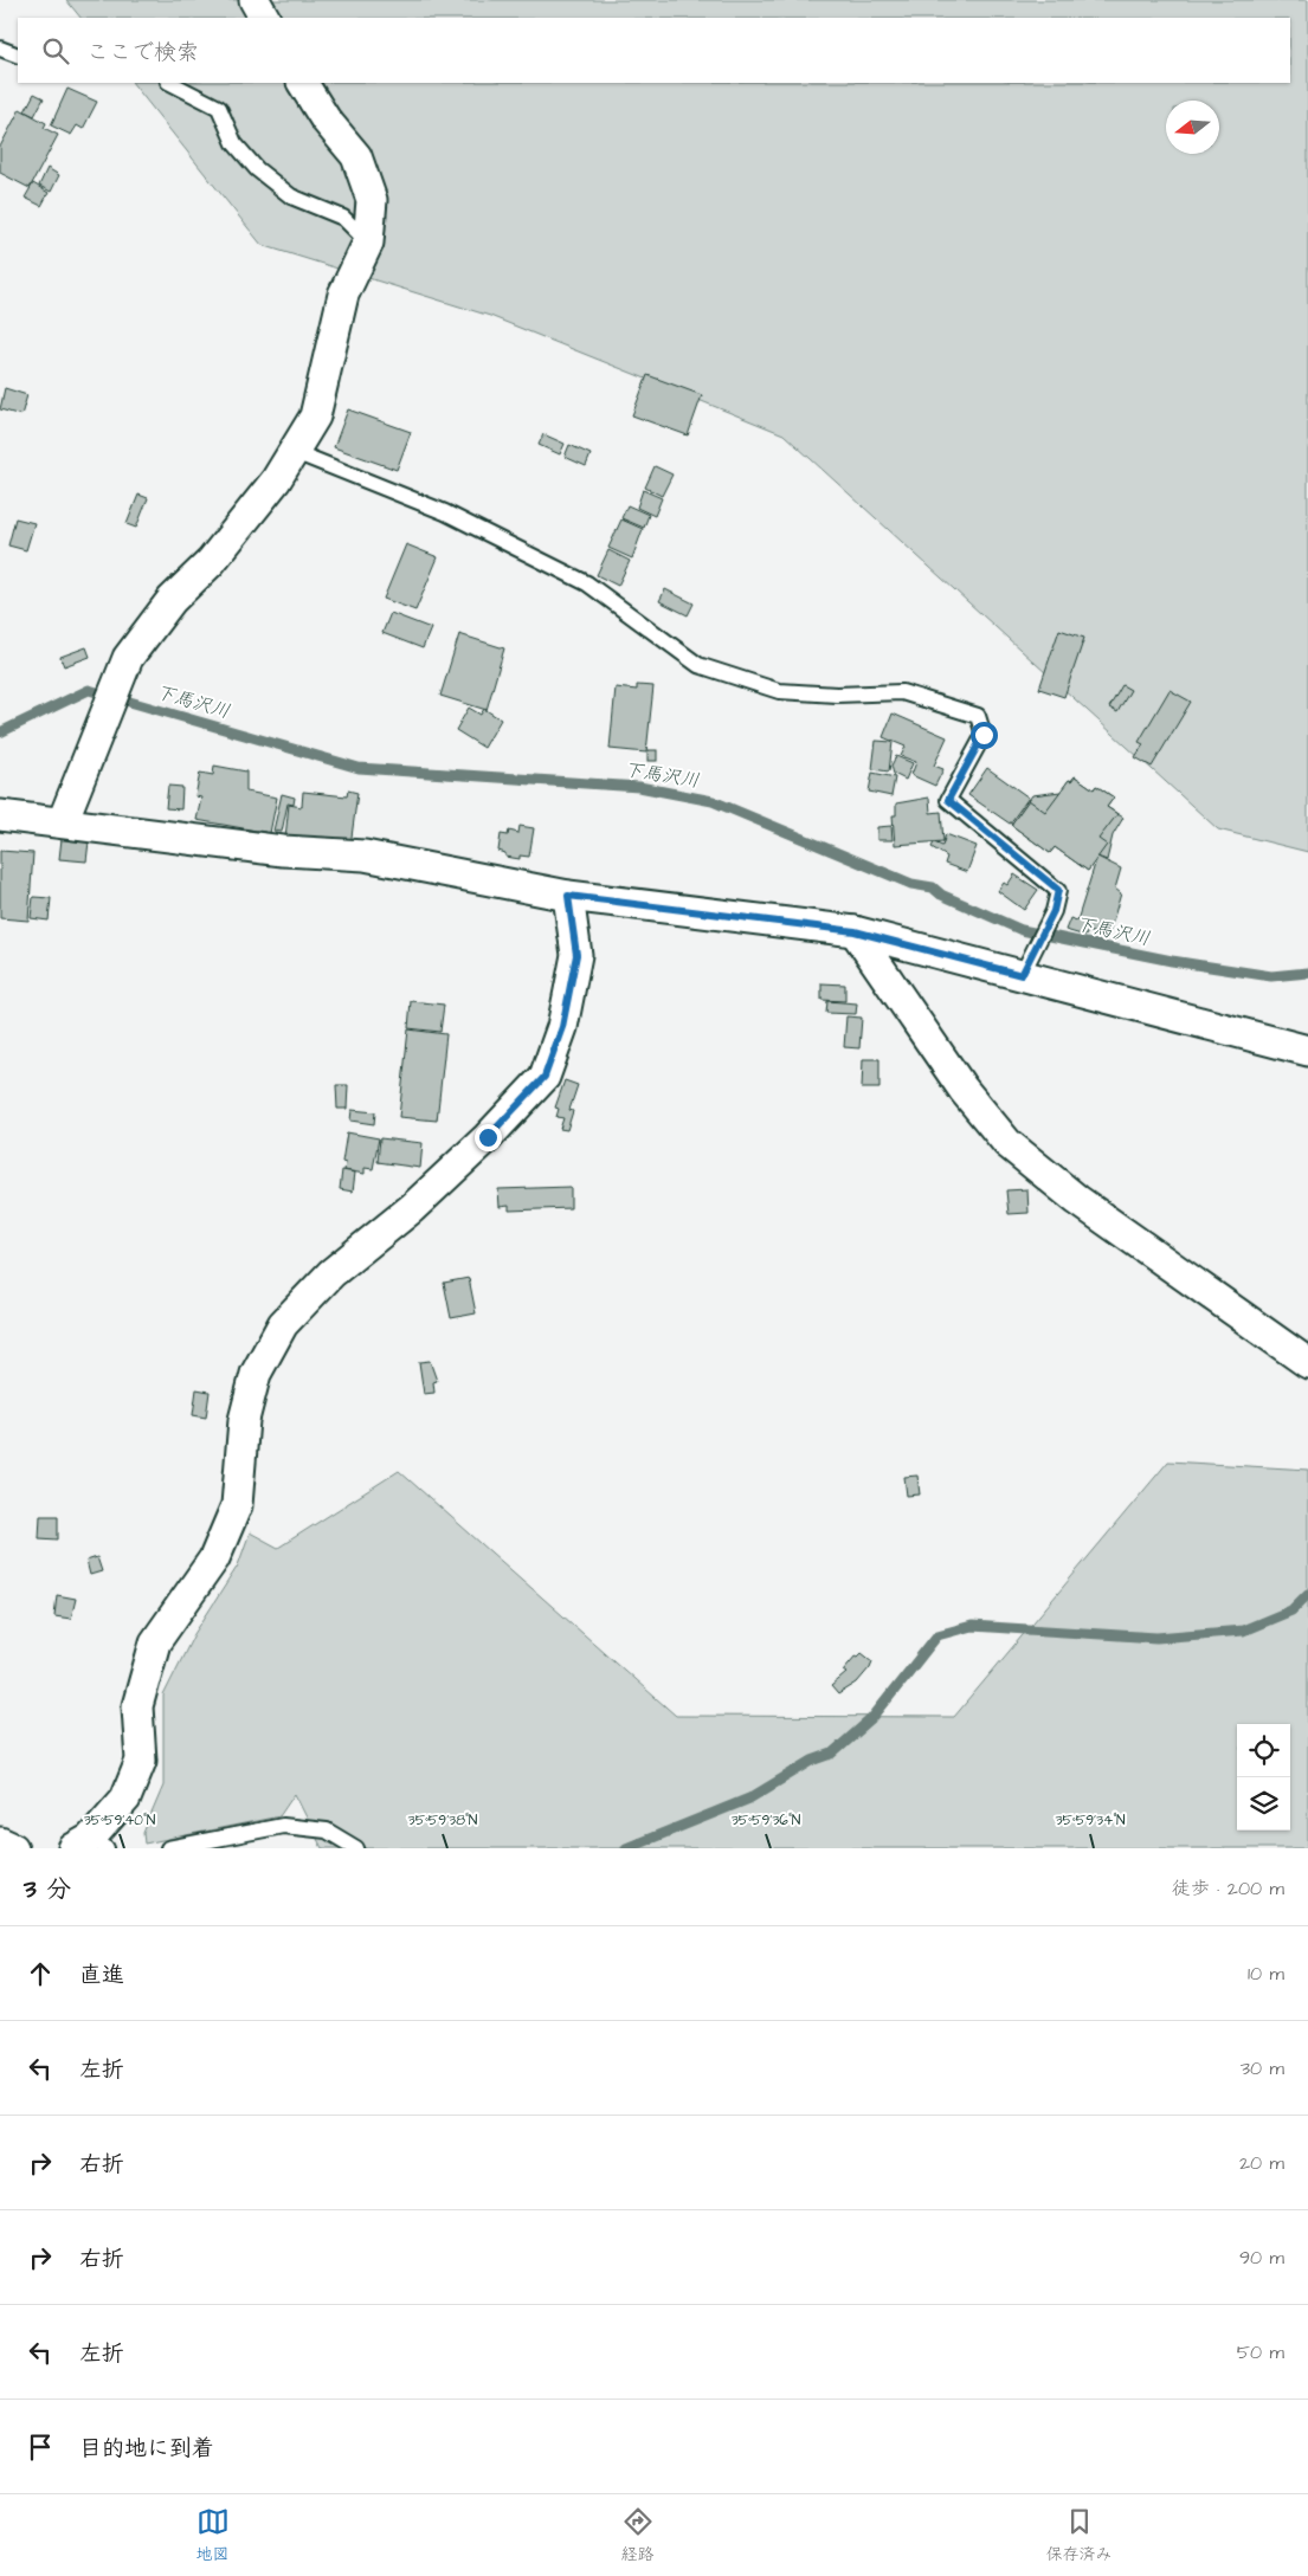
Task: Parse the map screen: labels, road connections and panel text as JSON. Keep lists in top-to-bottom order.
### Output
{
  "water": ["下馬沢川"],
  "north": "left",
  "page": {
    "search": "ここで検索",
    "heading": ["3 分", "徒歩 · 200 m"],
    "list": [
      ["直進", "10 m"],
      ["左折", "30 m"],
      ["右折", "20 m"],
      ["右折", "90 m"],
      ["左折", "50 m"],
      "目的地に到着"
    ],
    "nav": ["地図", "経路", "保存済み"]
  },
  "coordinates": [
    "35°59'40\"N",
    "35°59'38\"N",
    "35°59'36\"N",
    "35°59'34\"N"
  ]
}
